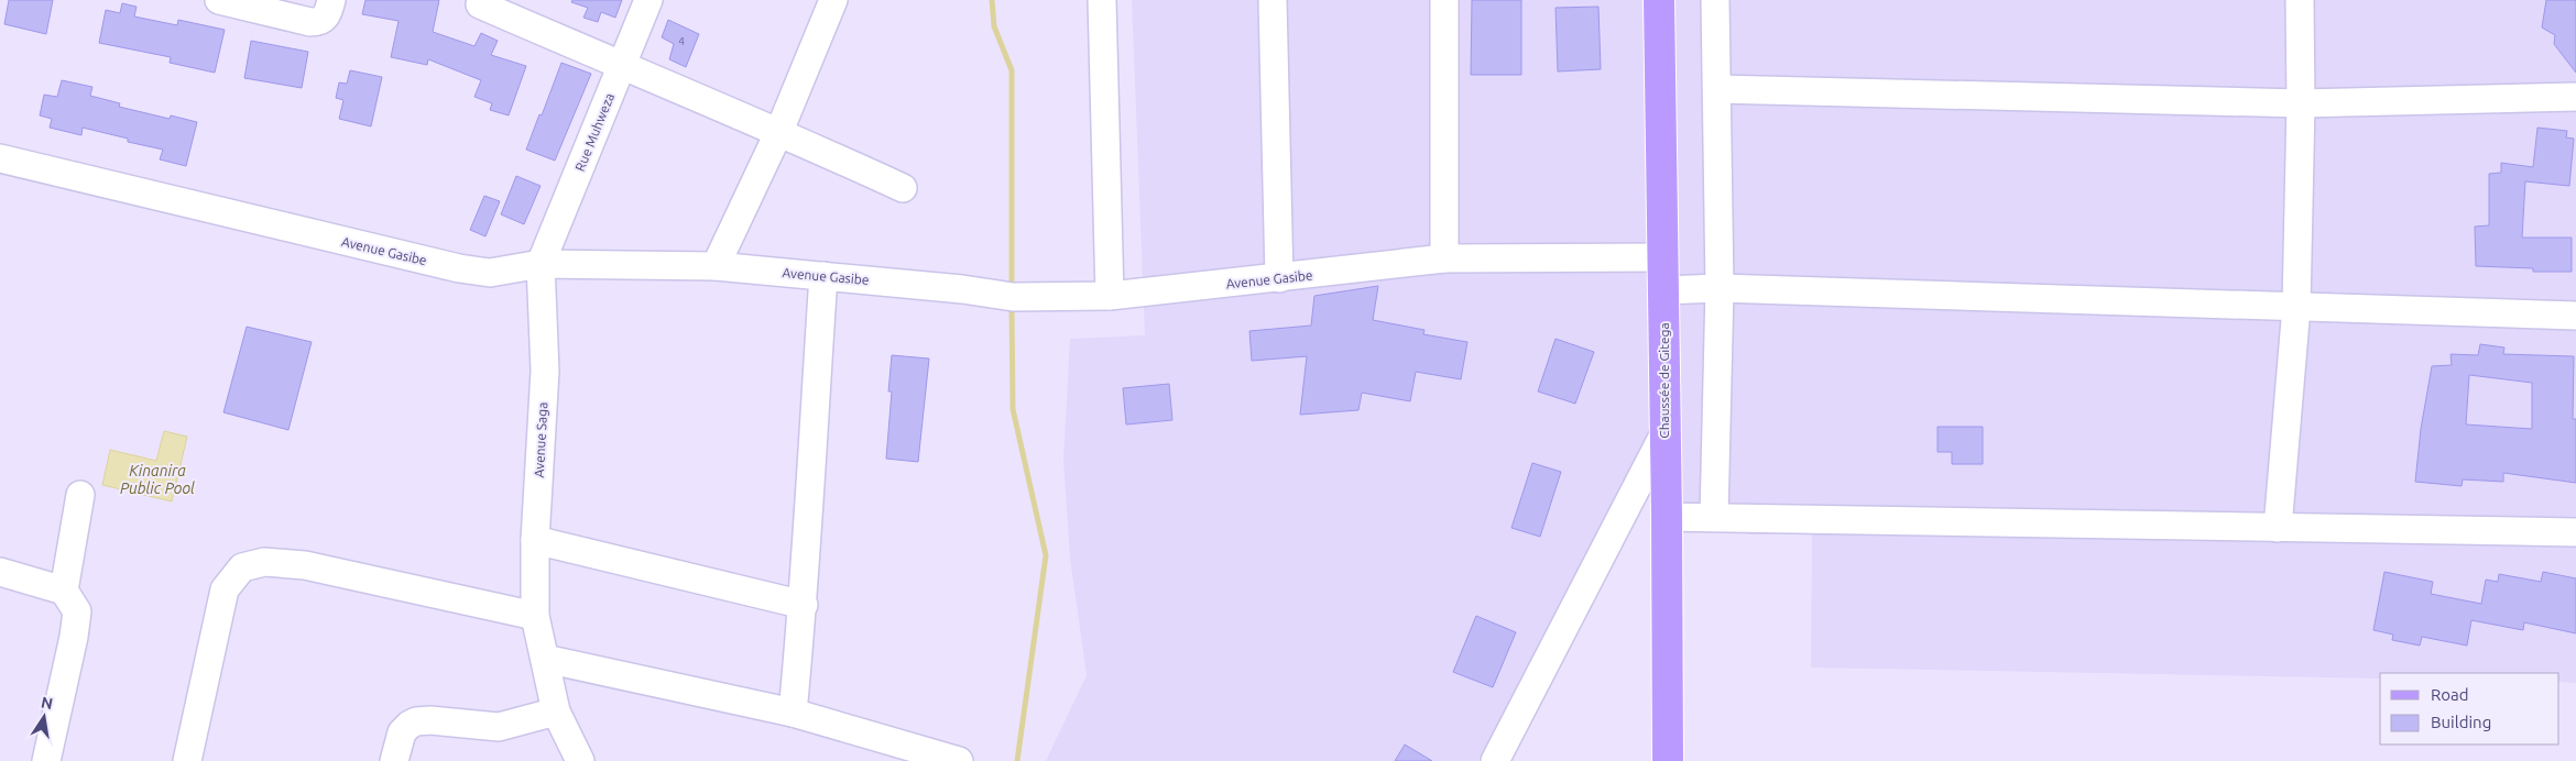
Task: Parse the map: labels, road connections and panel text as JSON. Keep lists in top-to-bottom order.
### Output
{
  "streets": {
    "main road": ["Chaussée de Gitega"],
    "street": ["Rue Muhweza", "Avenue Gasibe", "Avenue Saga"]
  },
  "crossings": [
    ["Rue Muhweza", "Avenue Gasibe"],
    ["Rue Muhweza", "Avenue Saga"],
    ["Avenue Gasibe", "Chaussée de Gitega"],
    ["Avenue Gasibe", "Avenue Saga"]
  ],
  "water": ["Kinanira Public Pool"],
  "house_numbers": ["4"],
  "legend": ["Road", "Building"],
  "north": "top"
}
